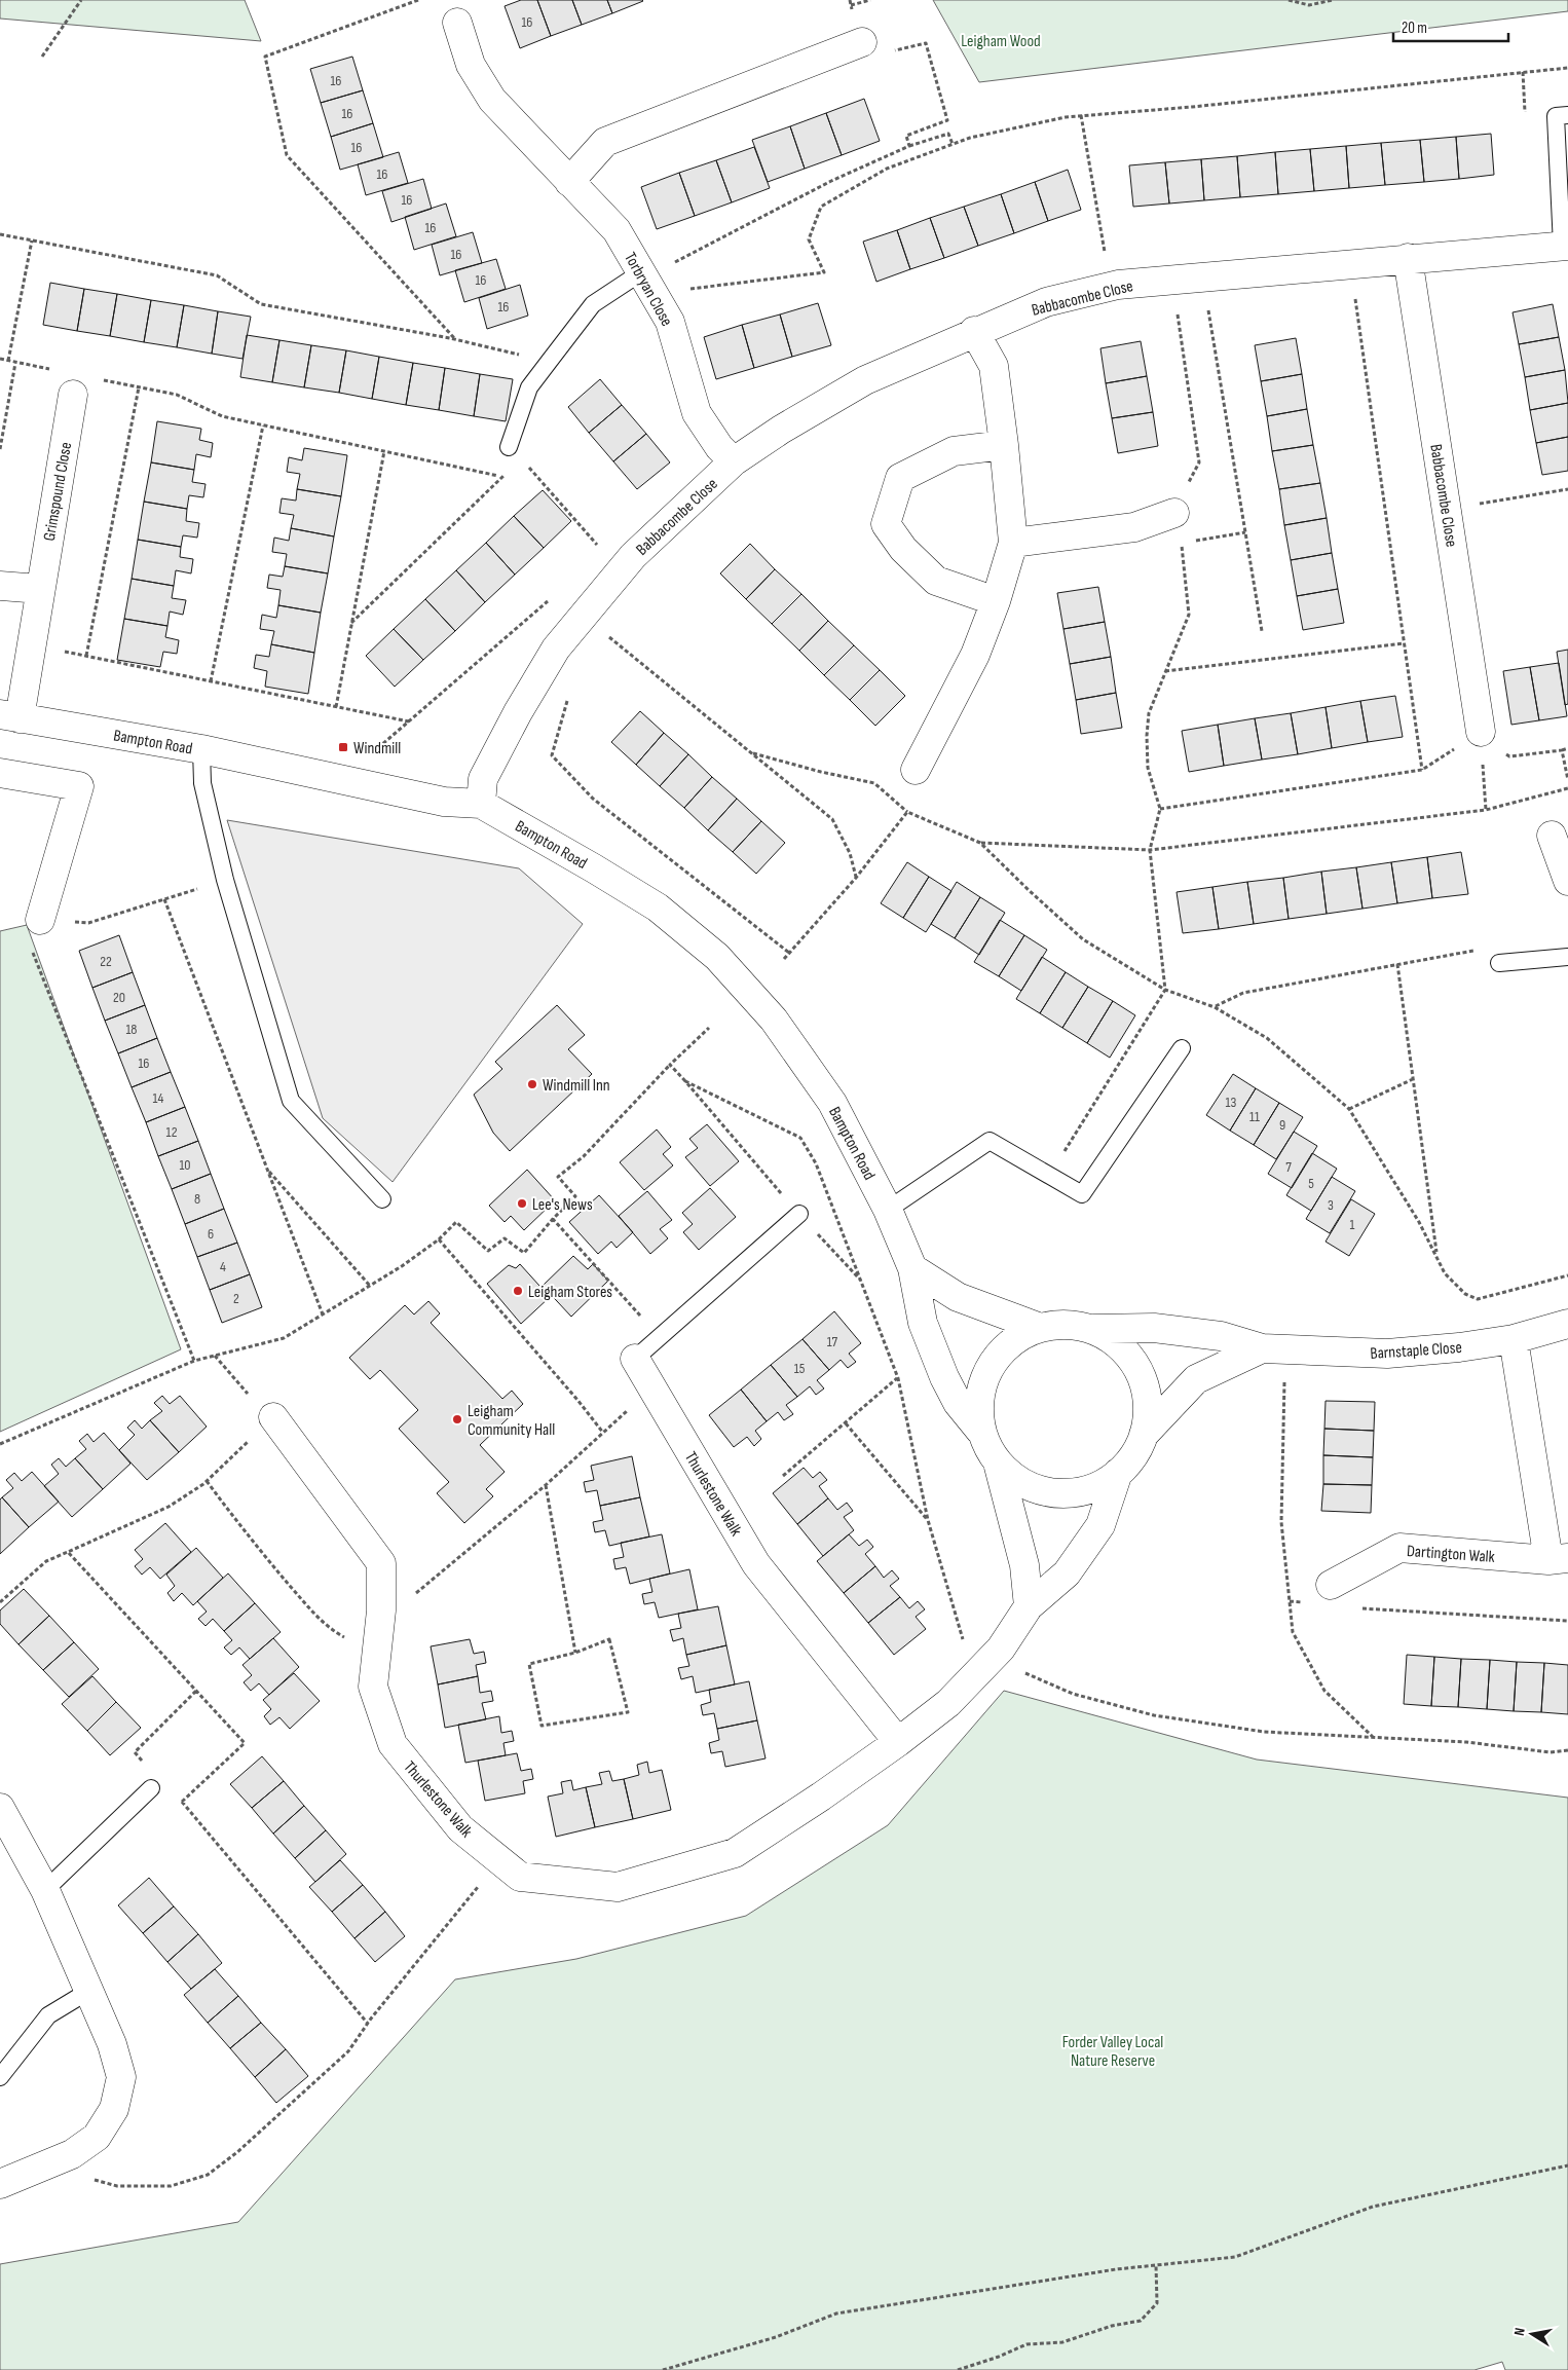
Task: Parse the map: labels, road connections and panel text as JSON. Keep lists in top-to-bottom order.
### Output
{
  "streets": {
    "street": [
      "Torbryan Close",
      "Babbacombe Close",
      "Grimspound Close",
      "Bampton Road",
      "Barnstaple Close",
      "Thurlestone Walk",
      "Dartington Walk"
    ]
  },
  "crossings": [
    ["Torbryan Close", "Babbacombe Close"],
    ["Babbacombe Close", "Bampton Road"],
    ["Grimspound Close", "Bampton Road"],
    ["Bampton Road", "Barnstaple Close"],
    ["Bampton Road", "Thurlestone Walk"],
    ["Barnstaple Close", "Thurlestone Walk"],
    ["Barnstaple Close", "Dartington Walk"]
  ],
  "parks": ["Leigham Wood", "Forder Valley Local Nature Reserve"],
  "places": {
    "transit": ["Windmill"],
    "other": [
      "Windmill Inn",
      "Lee's News",
      "Leigham Stores",
      "Leigham Community Hall"
    ]
  },
  "house_numbers": [
    "16",
    "16",
    "16",
    "16",
    "16",
    "16",
    "16",
    "16",
    "16",
    "16",
    "22",
    "20",
    "18",
    "16",
    "14",
    "13",
    "11",
    "9",
    "12",
    "10",
    "7",
    "5",
    "8",
    "3",
    "1",
    "6",
    "4",
    "2",
    "17",
    "15"
  ],
  "scale_bar": "20 m",
  "north": "left"
}
